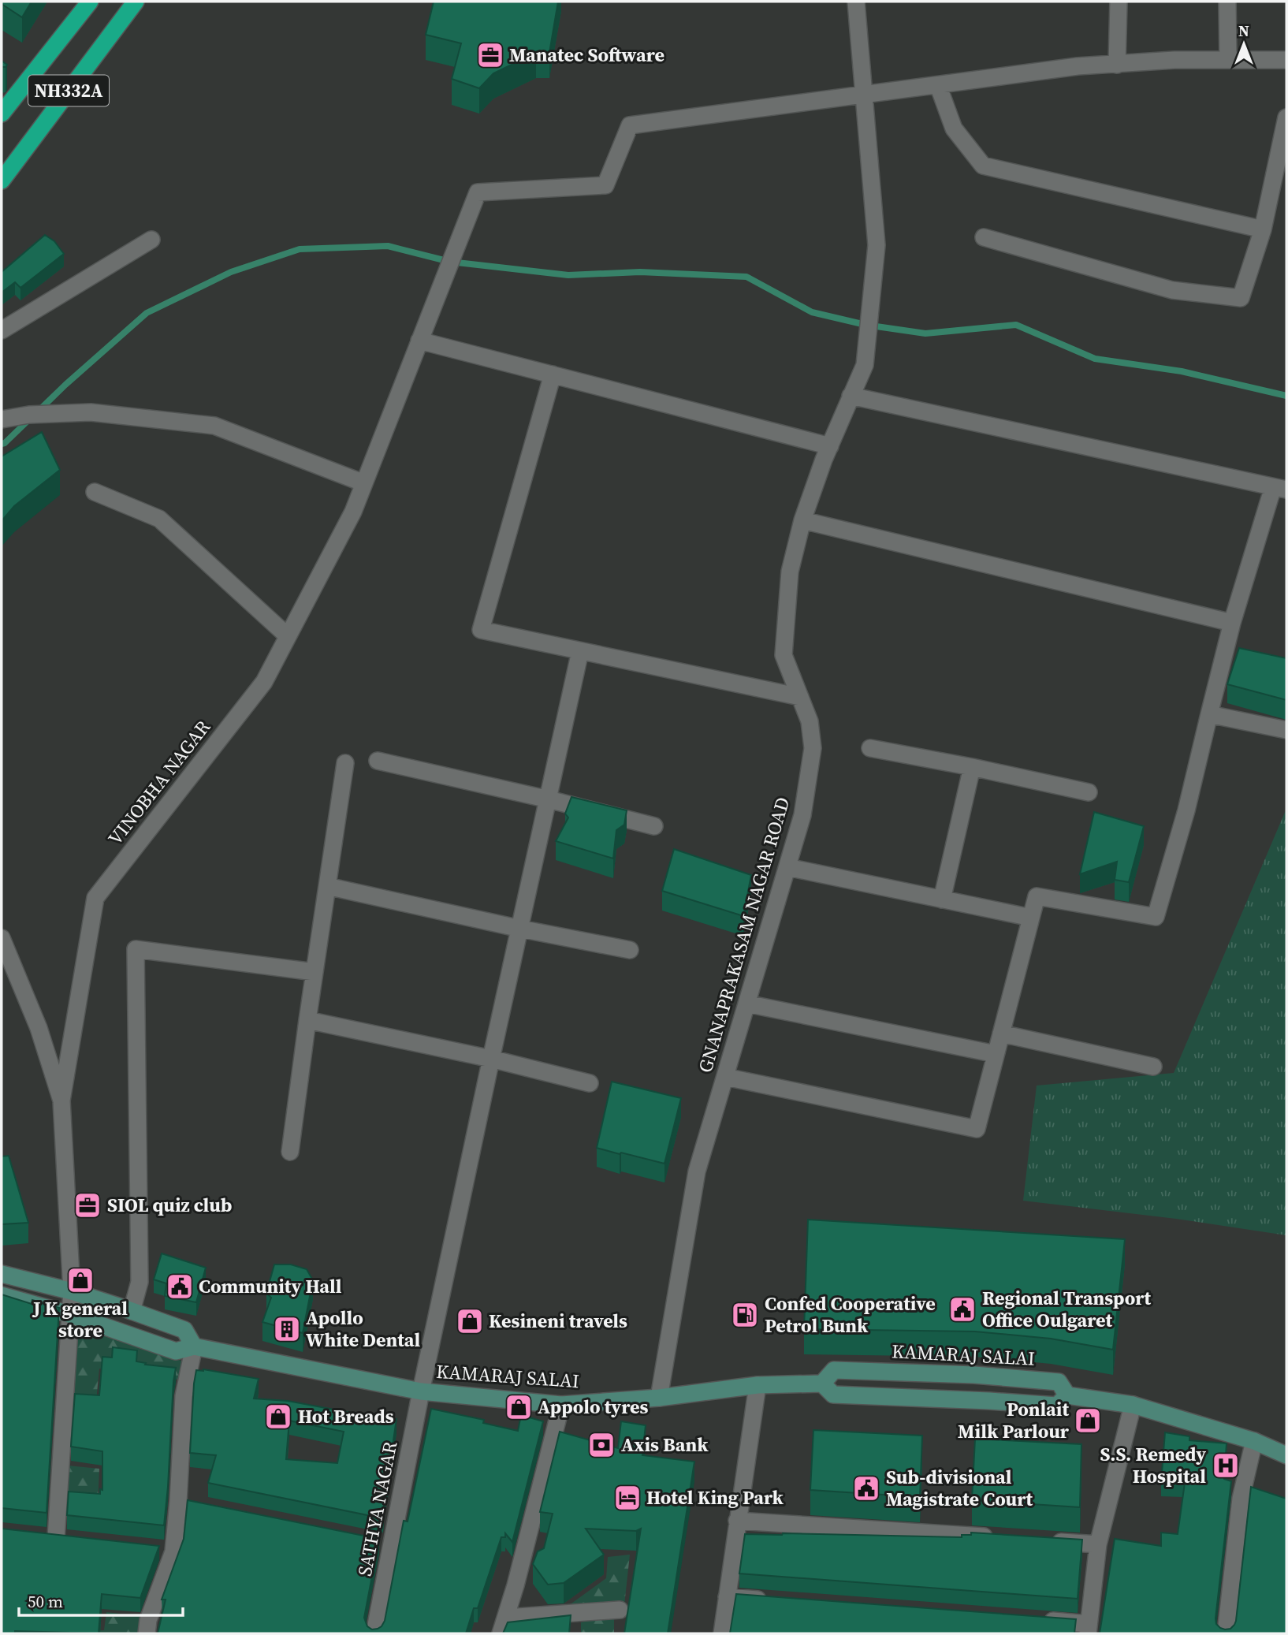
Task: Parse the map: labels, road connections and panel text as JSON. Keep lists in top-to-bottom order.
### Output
{
  "streets": {
    "highway": ["NH332A"],
    "main road": ["KAMARAJ SALAI"],
    "street": ["VINOBHA NAGAR", "GNANAPRAKASAM NAGAR ROAD", "SATHYA NAGAR"]
  },
  "crossings": [
    ["VINOBHA NAGAR", "GNANAPRAKASAM NAGAR ROAD"],
    ["GNANAPRAKASAM NAGAR ROAD", "KAMARAJ SALAI"],
    ["KAMARAJ SALAI", "SATHYA NAGAR"]
  ],
  "places": {
    "office": ["Manatec Software", "SIOL quiz club"],
    "shop": [
      "J K general store",
      "Kesineni travels",
      "Appolo tyres",
      "Hot Breads",
      "Ponlait Milk Parlour"
    ],
    "public building": ["Community Hall", "Regional Transport Office Oulgaret", "Sub-divisional Magistrate Court"],
    "fuel station": ["Confed Cooperative Petrol Bunk"],
    "building": ["Apollo White Dental"],
    "bank": ["Axis Bank"],
    "hospital": ["S.S. Remedy Hospital"],
    "hotel": ["Hotel King Park"]
  },
  "scale_bar": "50 m",
  "north": "top"
}
